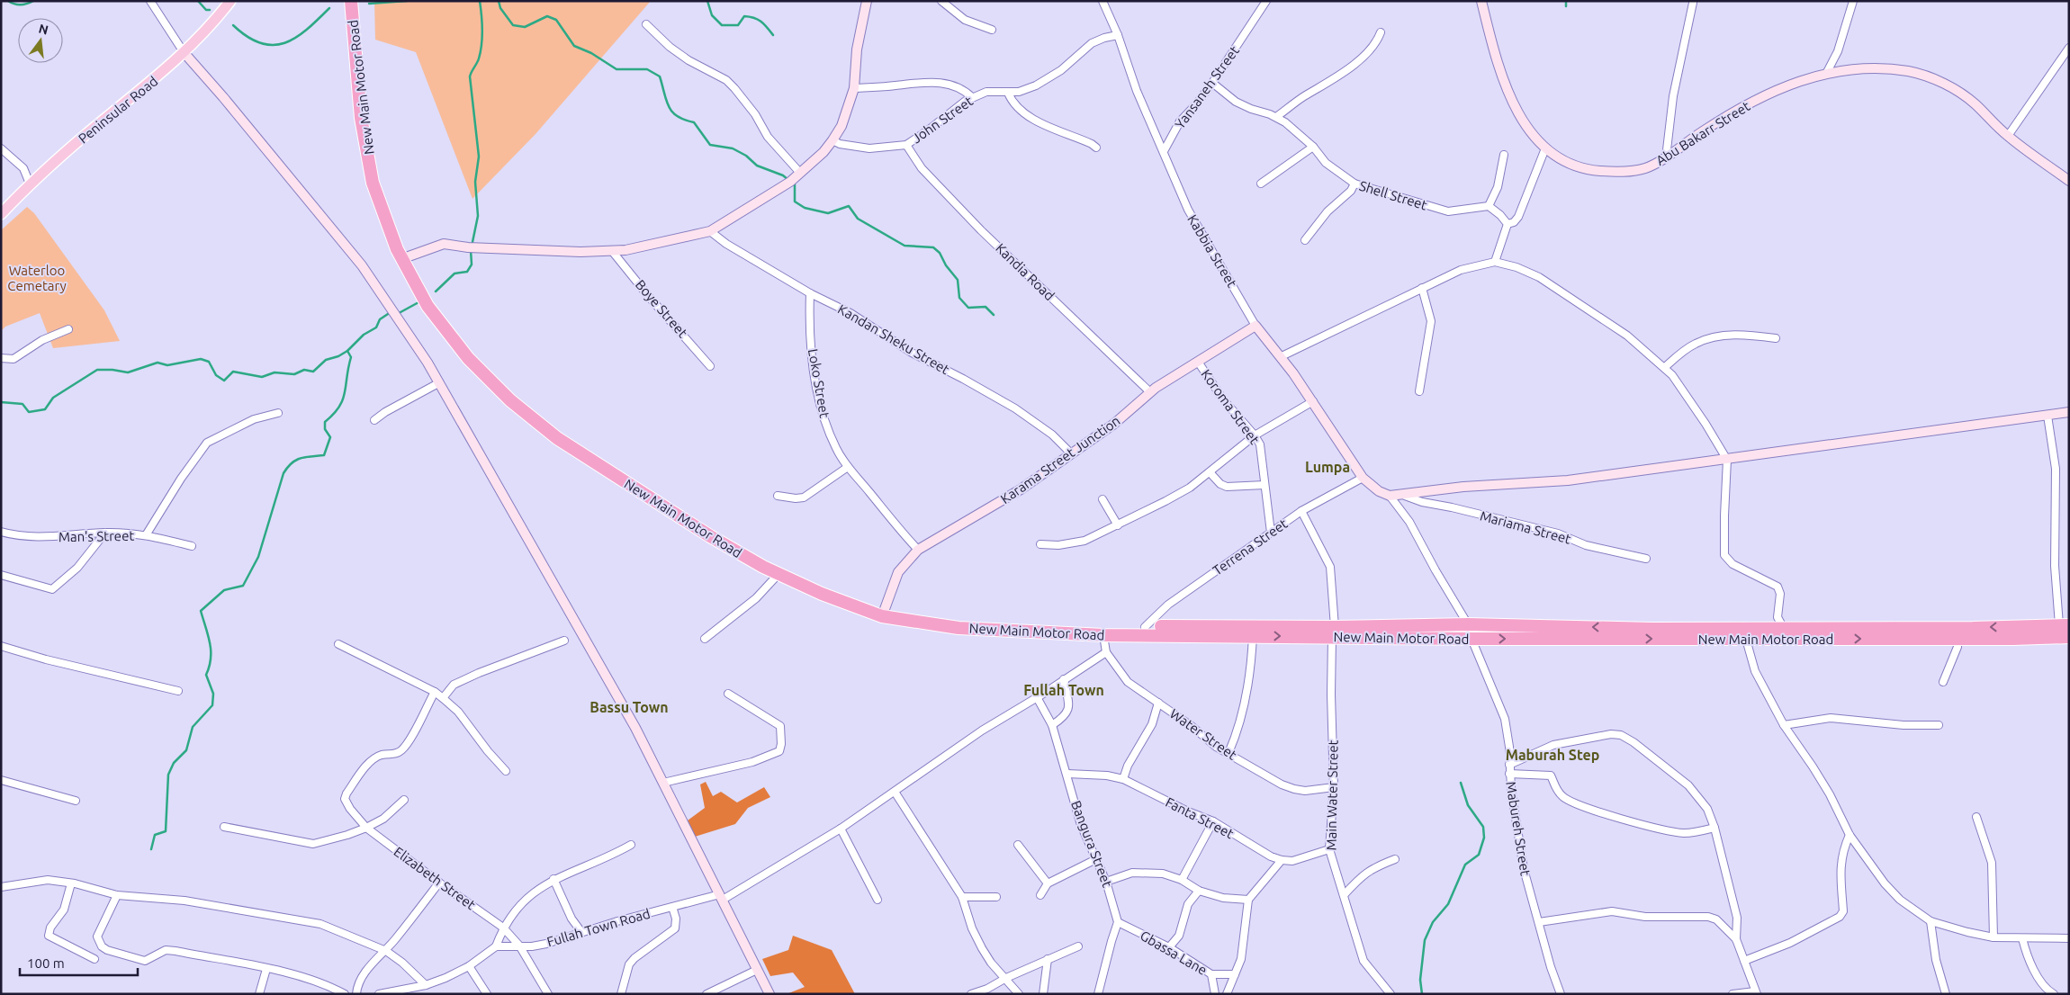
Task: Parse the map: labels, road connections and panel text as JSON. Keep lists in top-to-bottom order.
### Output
{
  "streets": {
    "highway": ["New Main Motor Road"],
    "main road": ["Peninsular Road"],
    "street": [
      "Yansaneh Street",
      "John Street",
      "Abu Bakarr Street",
      "Shell Street",
      "Kabbia Street",
      "Kandia Road",
      "Boye Street",
      "Kandan Sheku Street",
      "Loko Street",
      "Koroma Street",
      "Karama Street Junction",
      "Mariama Street",
      "Man's Street",
      "Terrena Street",
      "Water Street",
      "Main Water Street",
      "Fanta Street",
      "Mabureh Street",
      "Bangura Street",
      "Elizabeth Street",
      "Fullah Town Road",
      "Gbassa Lane"
    ]
  },
  "crossings": [
    ["New Main Motor Road", "Karama Street Junction"],
    ["New Main Motor Road", "Terrena Street"],
    ["New Main Motor Road", "Water Street"],
    ["New Main Motor Road", "Main Water Street"],
    ["New Main Motor Road", "Mabureh Street"],
    ["Yansaneh Street", "Shell Street"],
    ["Yansaneh Street", "Kabbia Street"],
    ["John Street", "Kabbia Street"],
    ["John Street", "Kandia Road"],
    ["Kabbia Street", "Karama Street Junction"],
    ["Kabbia Street", "Terrena Street"],
    ["Kandia Road", "Karama Street Junction"],
    ["Kandan Sheku Street", "Loko Street"],
    ["Kandan Sheku Street", "Karama Street Junction"],
    ["Loko Street", "Karama Street Junction"],
    ["Koroma Street", "Karama Street Junction"],
    ["Koroma Street", "Terrena Street"],
    ["Terrena Street", "Main Water Street"],
    ["Water Street", "Main Water Street"],
    ["Water Street", "Fullah Town Road"],
    ["Fanta Street", "Bangura Street"],
    ["Bangura Street", "Fullah Town Road"],
    ["Bangura Street", "Gbassa Lane"],
    ["Elizabeth Street", "Fullah Town Road"]
  ],
  "districts": [
    "Lumpa",
    "Fullah Town",
    "Bassu Town",
    "Maburah Step"
  ],
  "parks": ["Waterloo Cemetary"],
  "scale_bar": "100 m",
  "north": "top"
}
